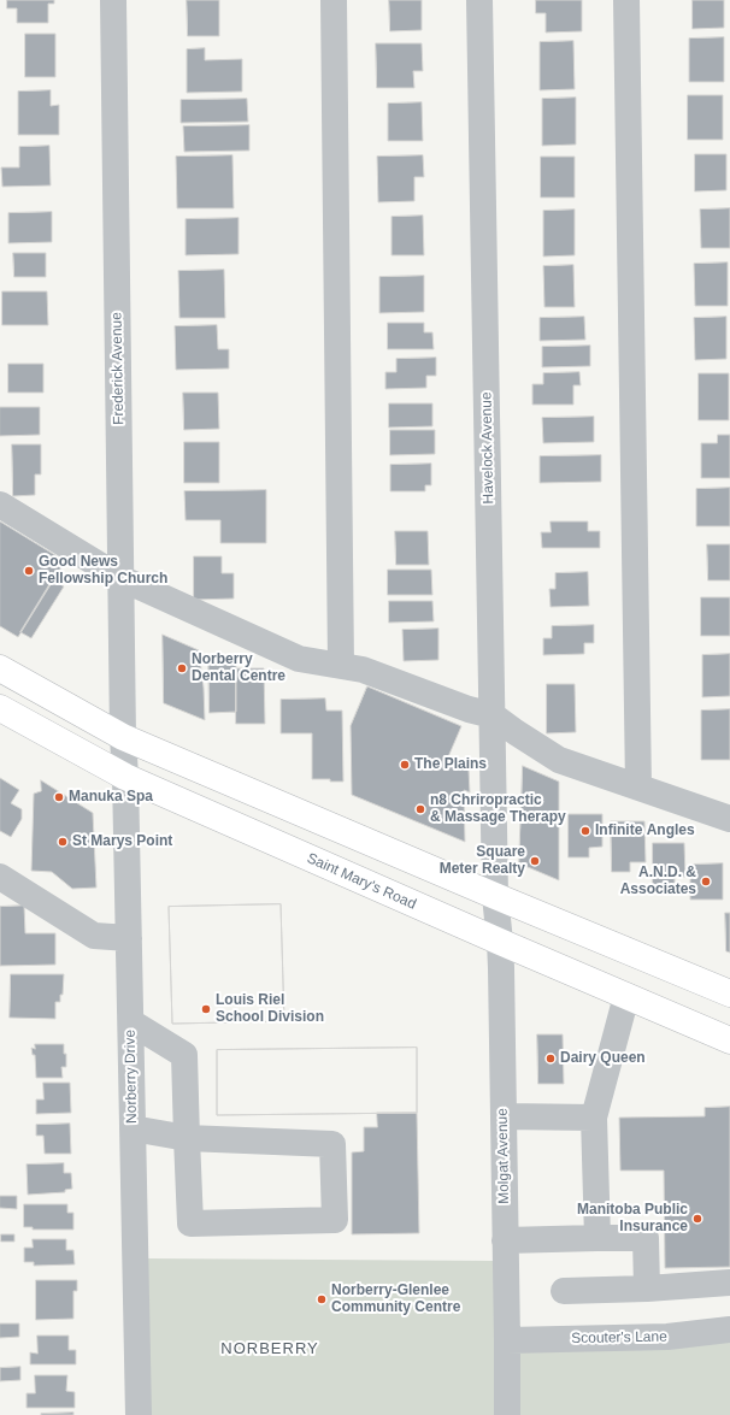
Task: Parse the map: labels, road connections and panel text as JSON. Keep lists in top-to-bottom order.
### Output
{
  "streets": {
    "main road": ["Saint Mary's Road"],
    "street": [
      "Frederick Avenue",
      "Havelock Avenue",
      "Norberry Drive",
      "Molgat Avenue",
      "Scouter's Lane"
    ]
  },
  "crossings": [
    ["Frederick Avenue", "Norberry Drive"],
    ["Havelock Avenue", "Molgat Avenue"],
    ["Saint Mary's Road", "Norberry Drive"],
    ["Saint Mary's Road", "Molgat Avenue"],
    ["Molgat Avenue", "Scouter's Lane"]
  ],
  "districts": ["NORBERRY"],
  "places": [
    "Good News Fellowship Church",
    "Norberry Dental Centre",
    "The Plains",
    "Manuka Spa",
    "n8 Chriropractic & Massage Therapy",
    "Infinite Angles",
    "St Marys Point",
    "Square Meter Realty",
    "A.N.D. & Associates",
    "Louis Riel School Division",
    "Dairy Queen",
    "Manitoba Public Insurance",
    "Norberry-Glenlee Community Centre"
  ]
}
